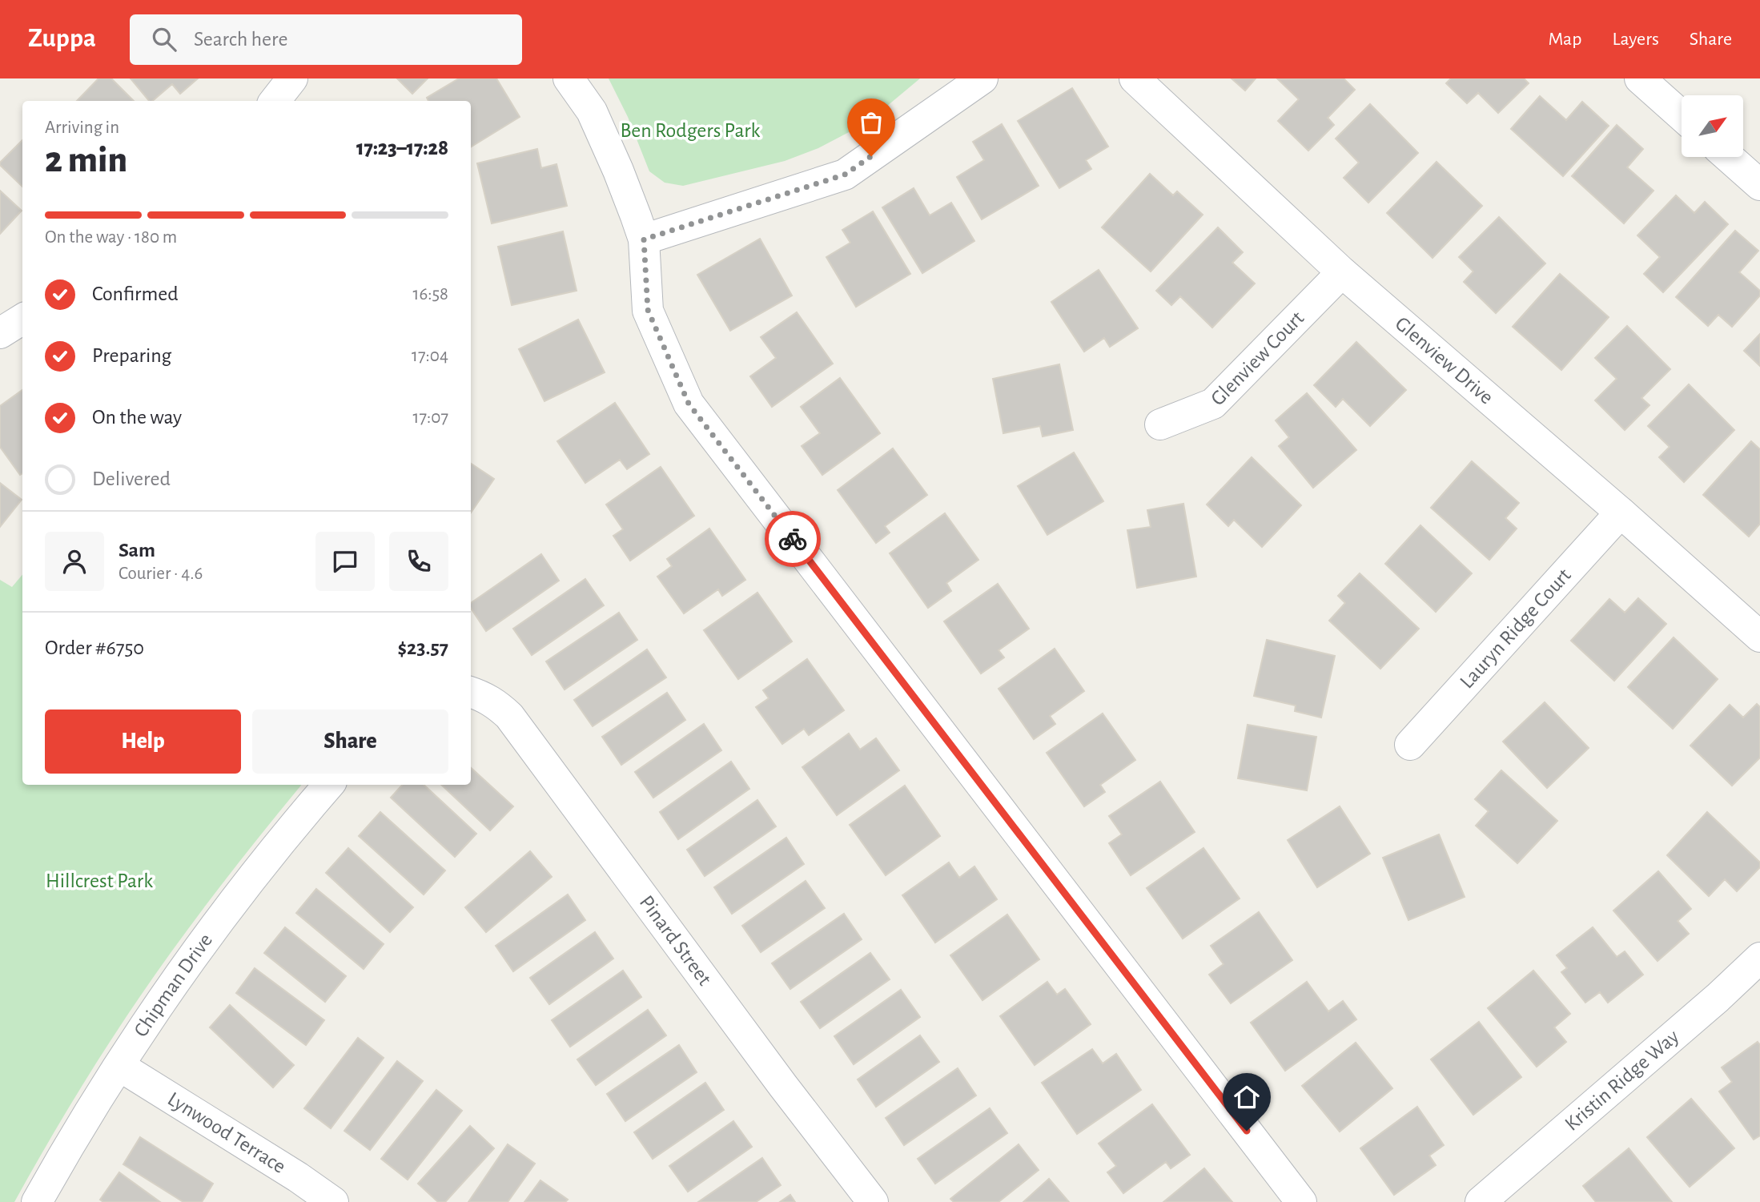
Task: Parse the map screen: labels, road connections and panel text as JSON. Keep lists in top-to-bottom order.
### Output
{
  "streets": {
    "street": [
      "Glenview Court",
      "Glenview Drive",
      "Lauryn Ridge Court",
      "Pinard Street",
      "Chipman Drive",
      "Kristin Ridge Way",
      "Lynwood Terrace"
    ]
  },
  "crossings": [
    ["Glenview Court", "Glenview Drive"],
    ["Glenview Drive", "Lauryn Ridge Court"],
    ["Chipman Drive", "Lynwood Terrace"]
  ],
  "parks": ["Ben Rodgers Park", "Hillcrest Park"],
  "north": "top right",
  "page": {
    "header": "Zuppa",
    "search": "Search here",
    "nav": ["Map", "Layers", "Share"],
    "heading": ["2 min", "Arriving in", "17:23–17:28"],
    "panel": [
      "Sam",
      "Courier · 4.6",
      "Order #6750",
      "$23.57"
    ],
    "bar": "On the way · 180 m",
    "list": [
      ["Confirmed", "16:58"],
      ["Preparing", "17:04"],
      ["On the way", "17:07"],
      "Delivered"
    ],
    "buttons": ["Help", "Share"]
  }
}
